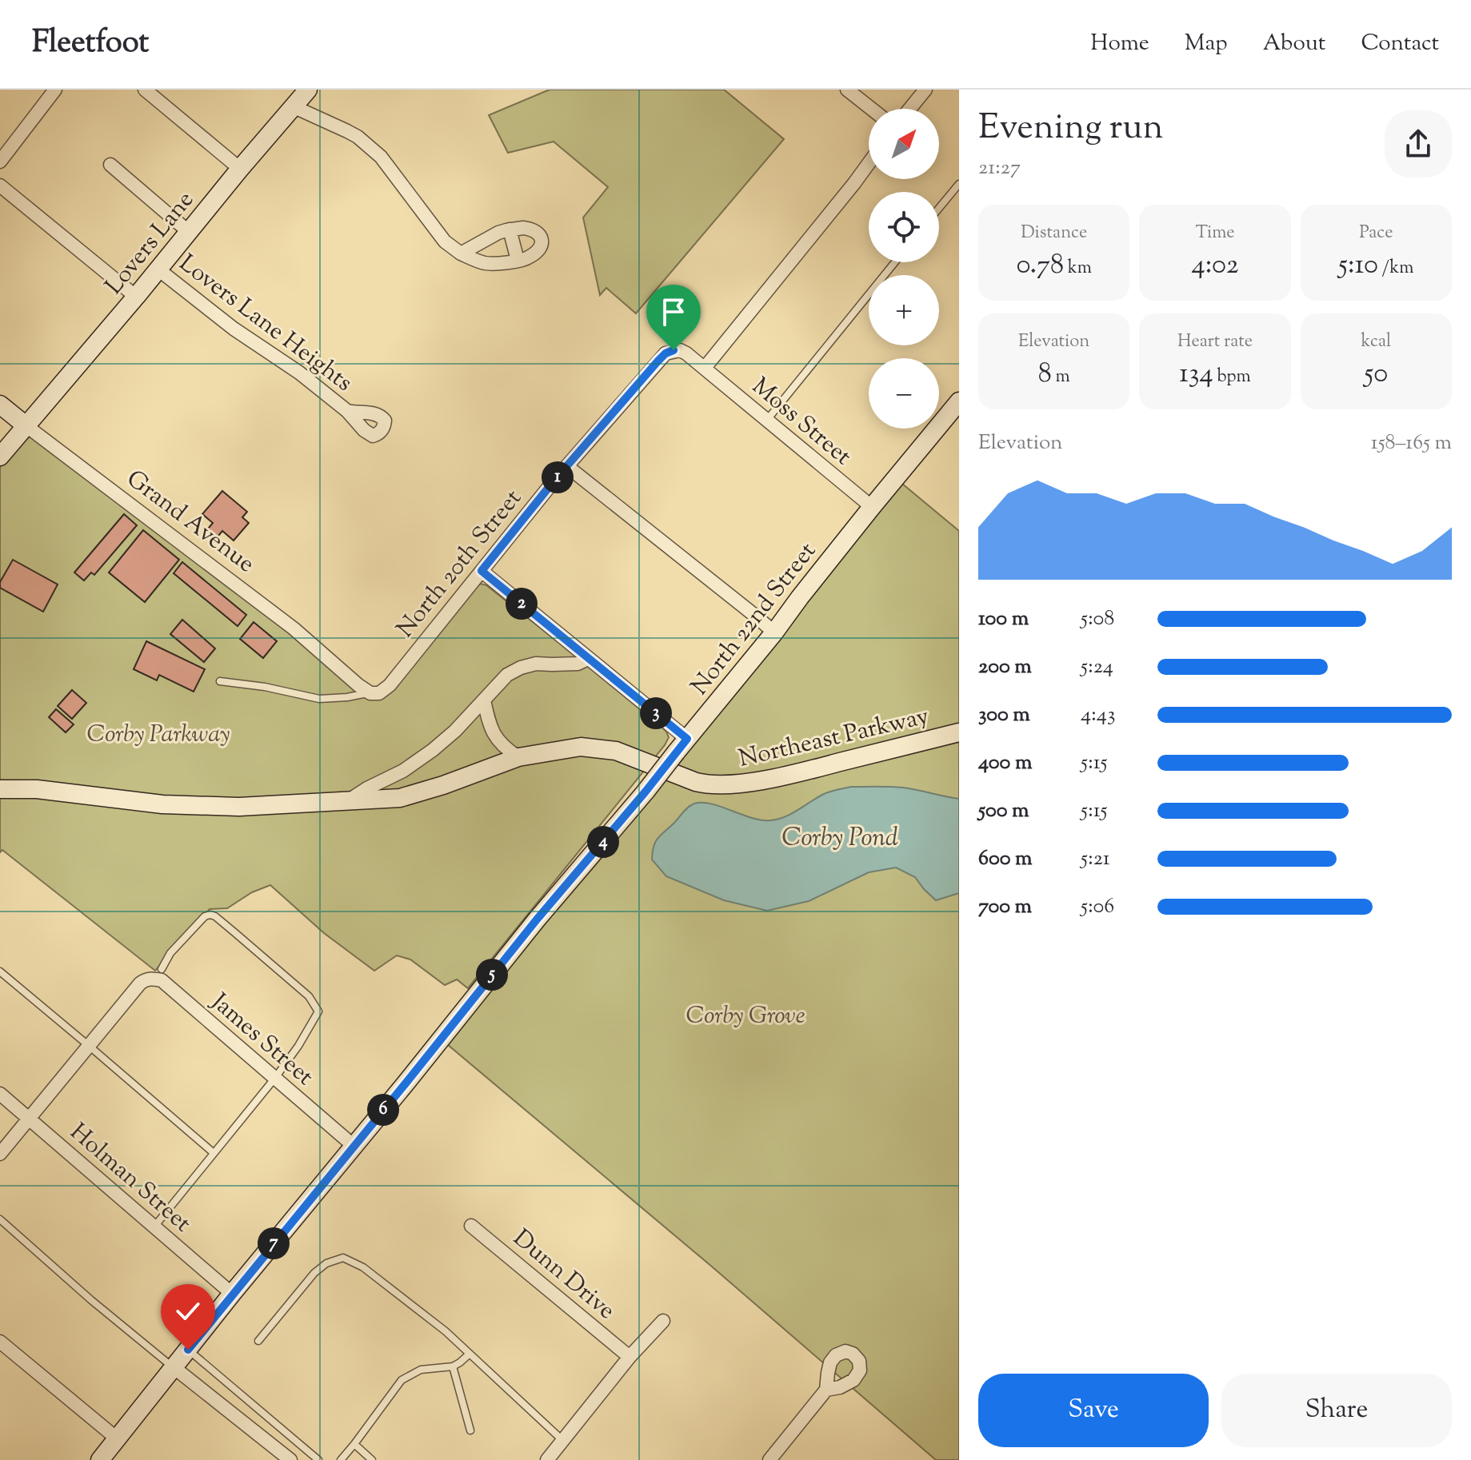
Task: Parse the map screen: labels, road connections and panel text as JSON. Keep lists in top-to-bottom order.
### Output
{
  "streets": {
    "street": [
      "Lovers Lane",
      "Lovers Lane Heights",
      "Moss Street",
      "Grand Avenue",
      "North 20th Street",
      "North 22nd Street",
      "Northeast Parkway",
      "James Street",
      "Holman Street",
      "Dunn Drive"
    ]
  },
  "crossings": [
    ["Lovers Lane", "Lovers Lane Heights"],
    ["Lovers Lane", "Grand Avenue"],
    ["Moss Street", "North 20th Street"],
    ["Moss Street", "North 22nd Street"],
    ["Grand Avenue", "North 20th Street"],
    ["North 22nd Street", "James Street"],
    ["North 22nd Street", "Holman Street"]
  ],
  "water": ["Corby Pond"],
  "parks": ["Corby Parkway", "Corby Grove"],
  "north": "top right",
  "page": {
    "header": "Fleetfoot",
    "nav": [
      "Home",
      "Map",
      "About",
      "Contact"
    ],
    "heading": ["Evening run", "21:27"],
    "map_buttons": ["+", "−"],
    "stats": [
      ["Distance", "0.78 km"],
      ["Time", "4:02"],
      ["Pace", "5:10 /km"],
      ["Elevation", "8 m"],
      ["Heart rate", "134 bpm"],
      ["kcal", "50"]
    ],
    "chart": ["Elevation", "158–165 m"],
    "pins": [
      "1",
      "2",
      "3",
      "4",
      "5",
      "6",
      "7"
    ],
    "list": [
      {
        "name": "100 m",
        "note": "5:08"
      },
      {
        "name": "200 m",
        "note": "5:24"
      },
      {
        "name": "300 m",
        "note": "4:43"
      },
      {
        "name": "400 m",
        "note": "5:15"
      },
      {
        "name": "500 m",
        "note": "5:15"
      },
      {
        "name": "600 m",
        "note": "5:21"
      },
      {
        "name": "700 m",
        "note": "5:06"
      }
    ],
    "buttons": ["Save", "Share"]
  }
}
